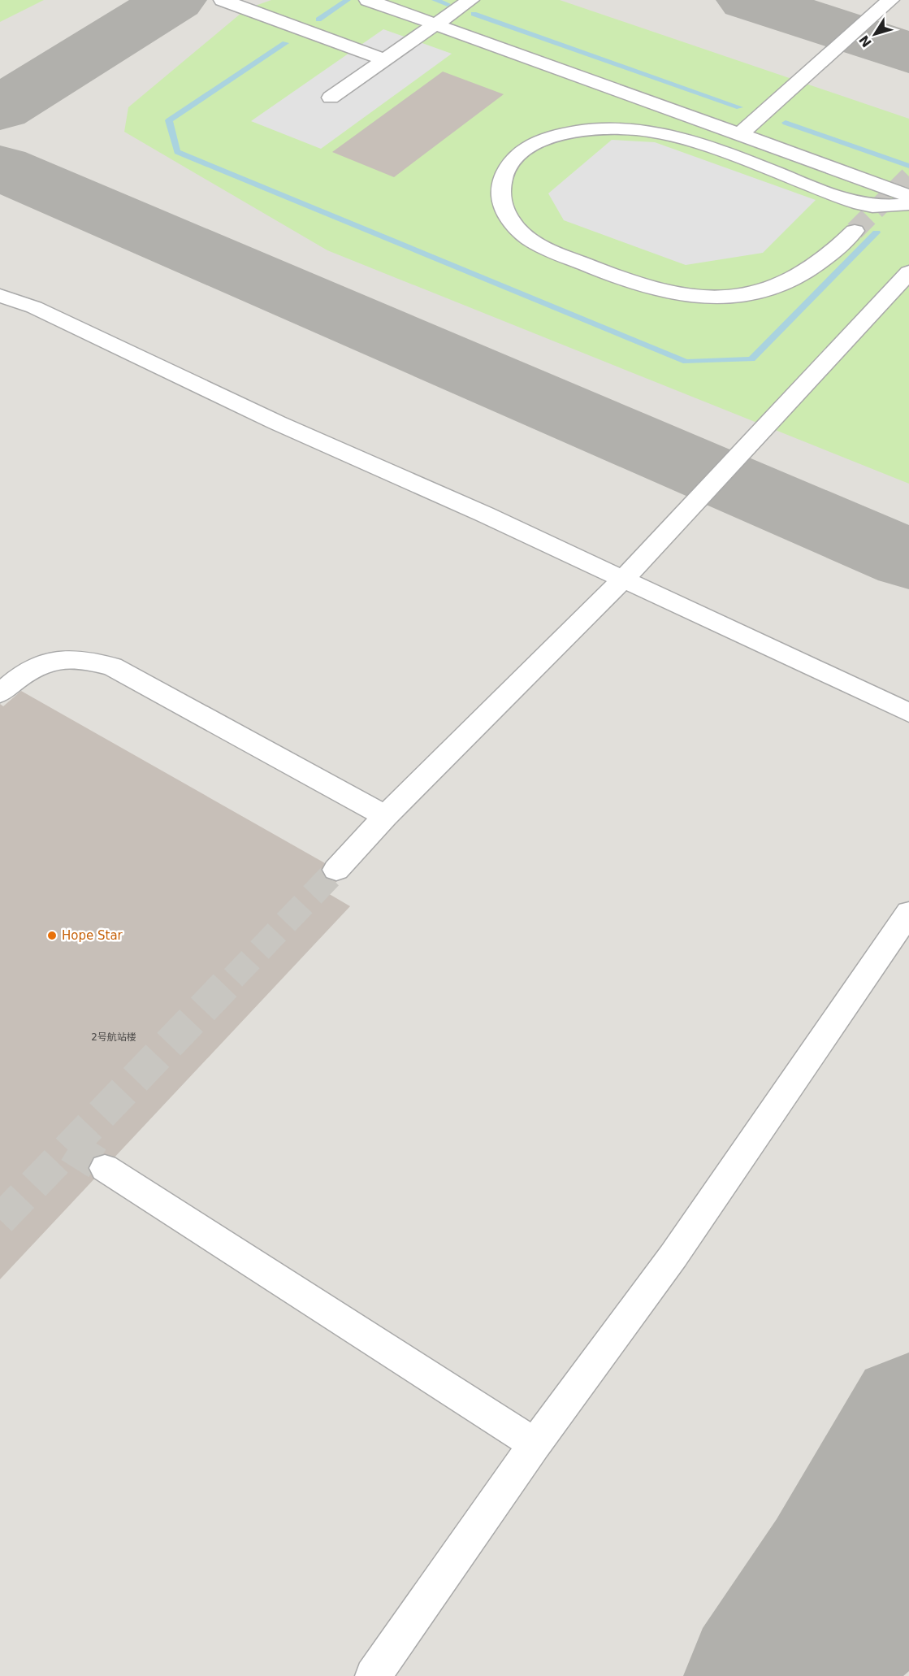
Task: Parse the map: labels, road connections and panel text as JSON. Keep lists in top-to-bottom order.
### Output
{
  "places": ["Hope Star"],
  "house_numbers": ["2号航站楼"],
  "north": "bottom left"
}
